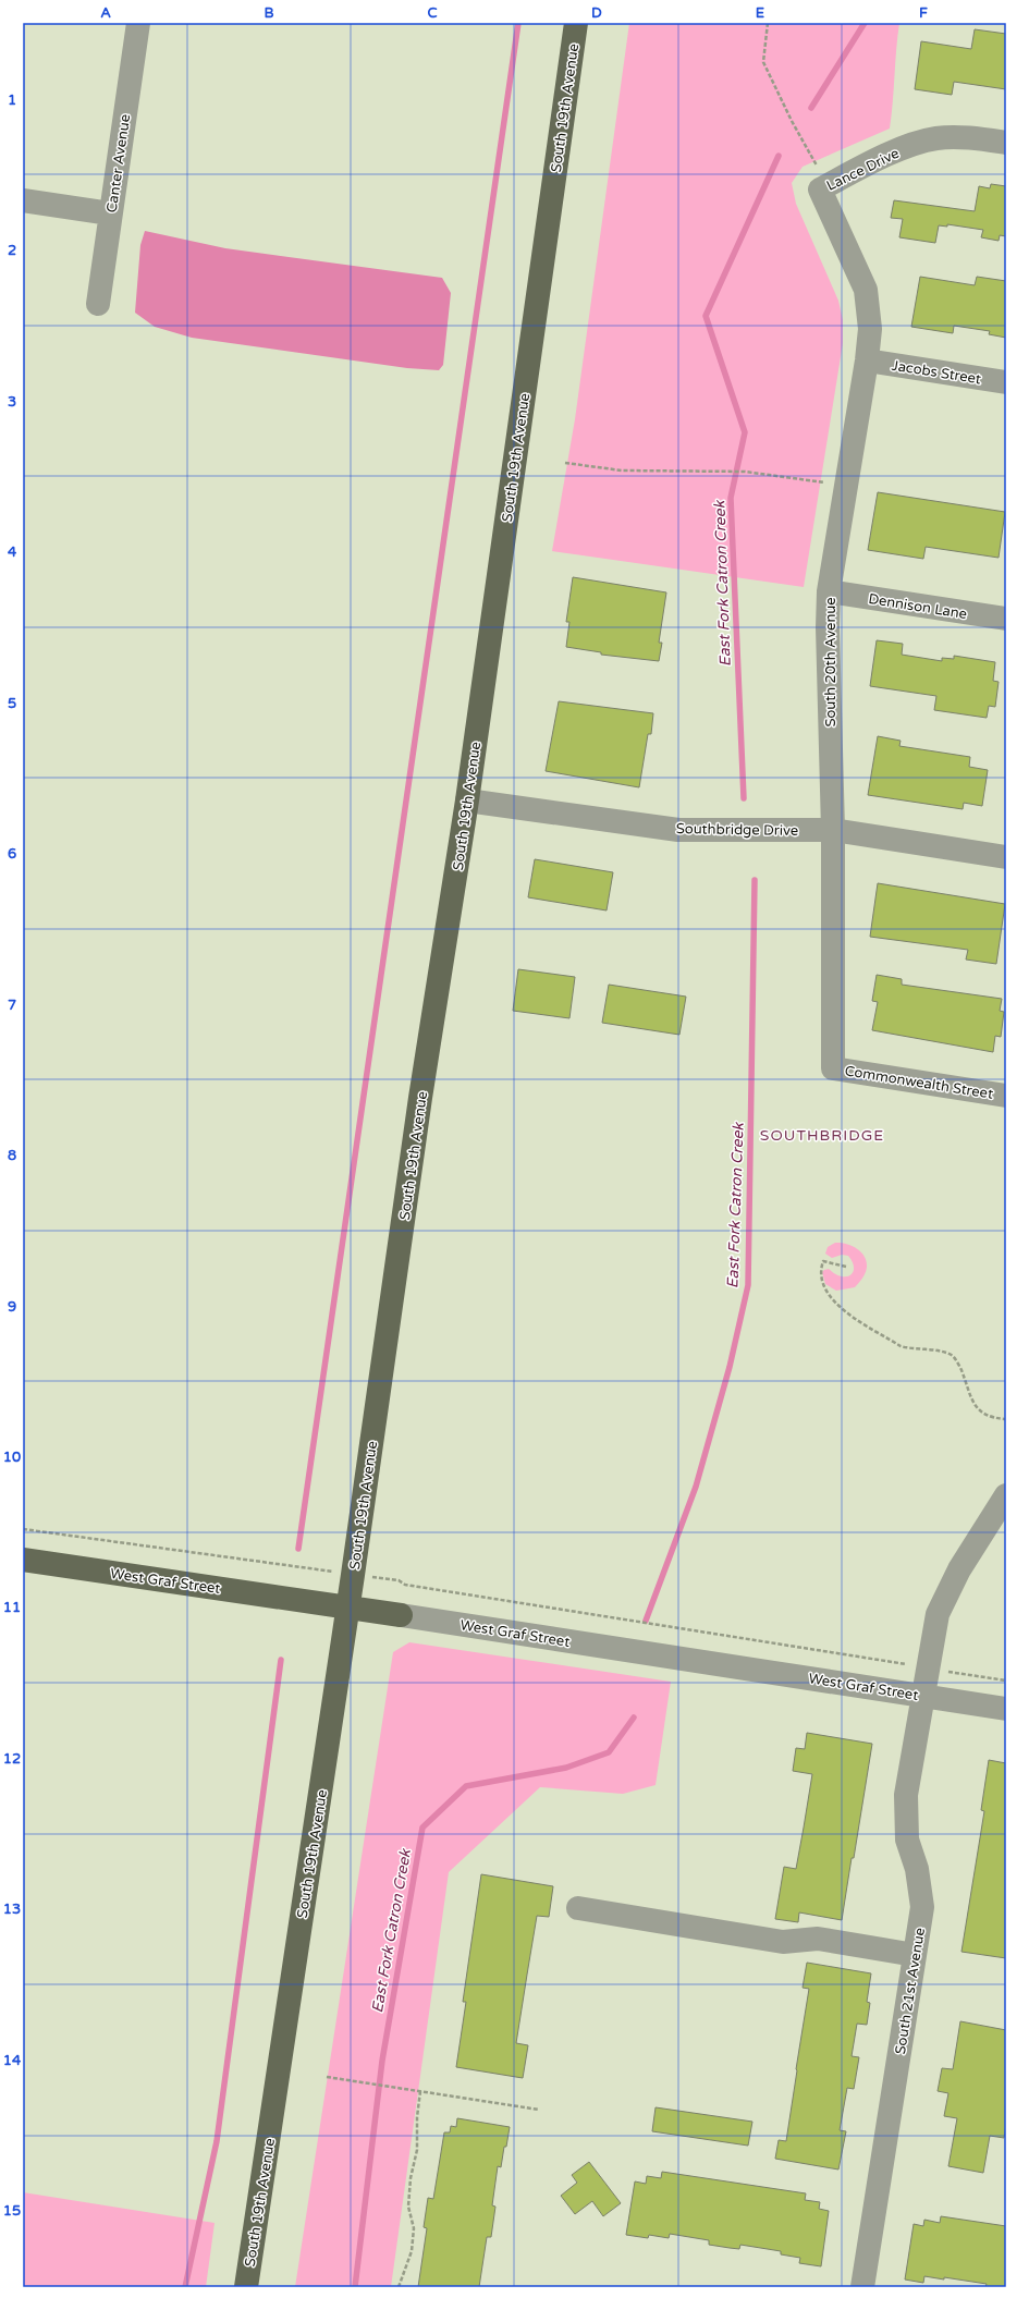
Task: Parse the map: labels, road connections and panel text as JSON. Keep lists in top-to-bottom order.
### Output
{
  "streets": {
    "main road": ["South 19th Avenue", "West Graf Street"],
    "street": [
      "Canter Avenue",
      "Lance Drive",
      "Jacobs Street",
      "Dennison Lane",
      "South 20th Avenue",
      "Southbridge Drive",
      "Commonwealth Street",
      "South 21st Avenue"
    ]
  },
  "crossings": [
    ["South 19th Avenue", "Southbridge Drive"],
    ["South 19th Avenue", "West Graf Street"],
    ["Lance Drive", "South 20th Avenue"],
    ["Jacobs Street", "South 20th Avenue"],
    ["Dennison Lane", "South 20th Avenue"],
    ["South 20th Avenue", "Southbridge Drive"],
    ["South 20th Avenue", "Commonwealth Street"],
    ["West Graf Street", "South 21st Avenue"]
  ],
  "districts": ["SOUTHBRIDGE"],
  "water": ["East Fork Catron Creek"],
  "grid": {
    "columns": [
      "A",
      "B",
      "C",
      "D",
      "E",
      "F"
    ],
    "rows": [
      "1",
      "2",
      "3",
      "4",
      "5",
      "6",
      "7",
      "8",
      "9",
      "10",
      "11",
      "12",
      "13",
      "14",
      "15"
    ]
  }
}
